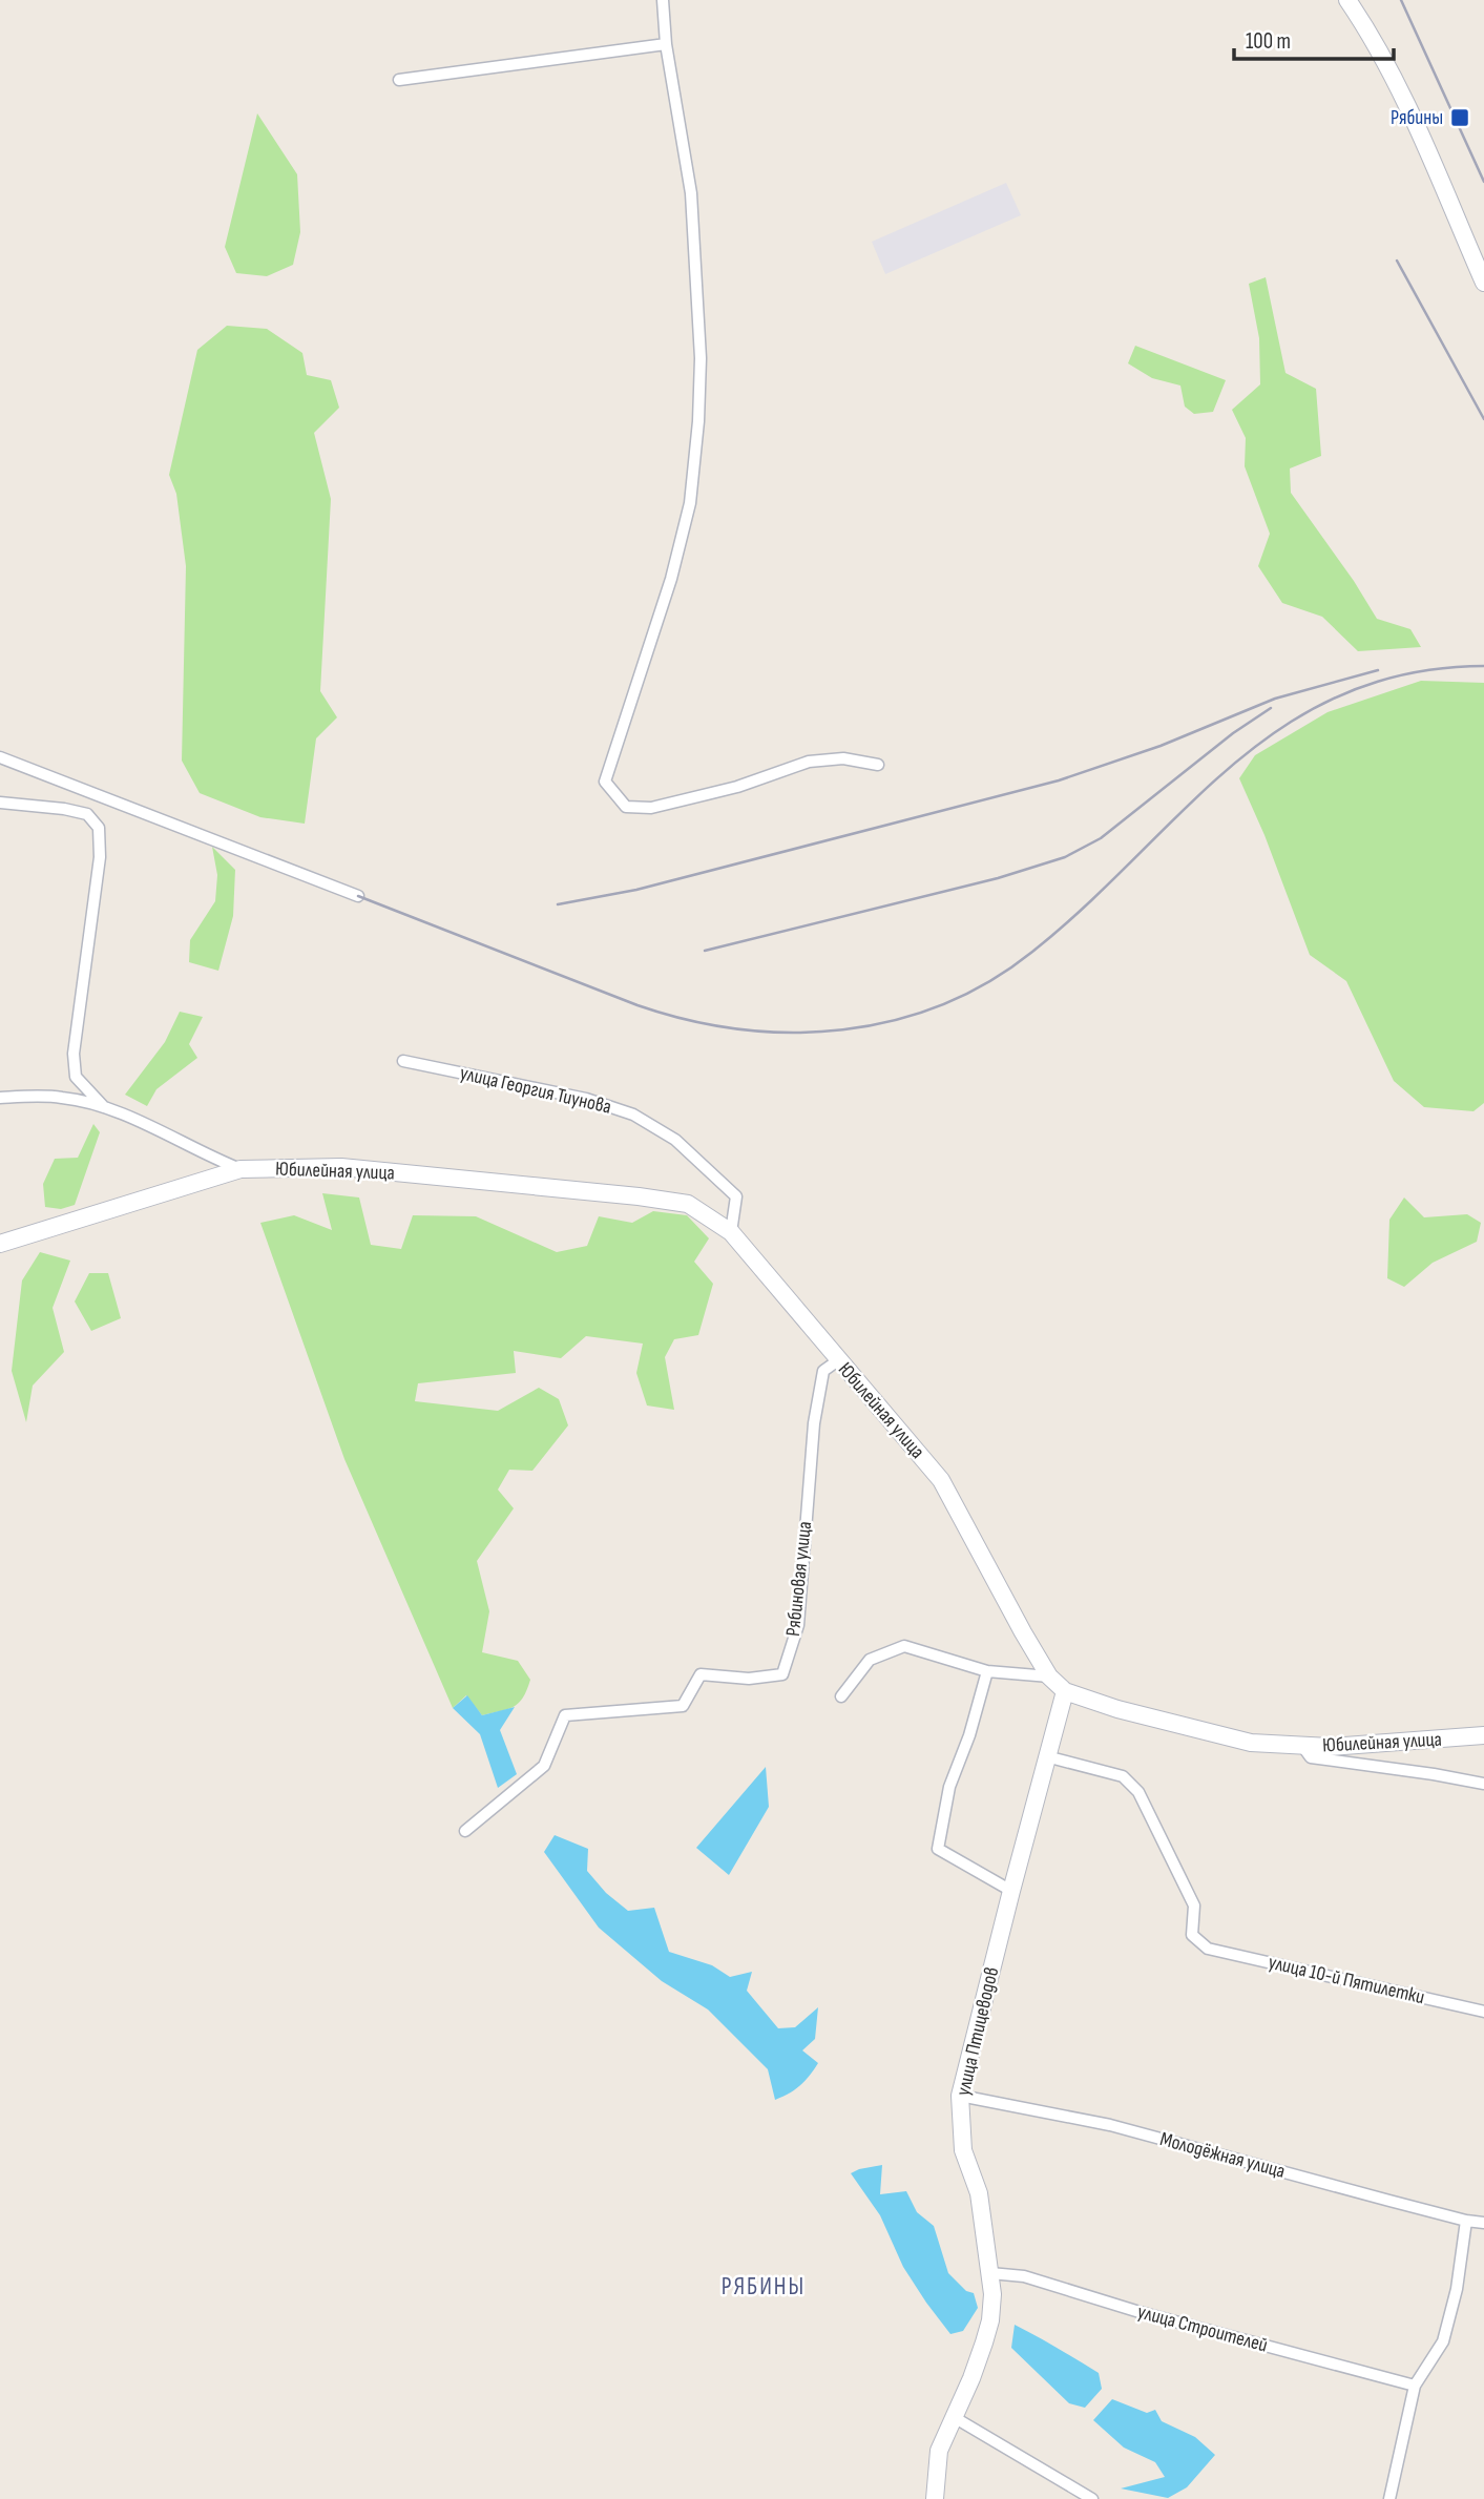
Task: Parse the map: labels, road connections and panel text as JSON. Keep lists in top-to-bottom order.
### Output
{
  "streets": {
    "street": [
      "улица Георгия Тиунова",
      "Юбилейная улица",
      "Рябиновая улица",
      "улица 10-й Пятилетки",
      "улица Птицеводов",
      "Молодёжная улица",
      "улица Строителей"
    ]
  },
  "crossings": [
    ["улица Георгия Тиунова", "Юбилейная улица"],
    ["Юбилейная улица", "Рябиновая улица"],
    ["Юбилейная улица", "улица Птицеводов"],
    ["улица 10-й Пятилетки", "улица Птицеводов"],
    ["улица Птицеводов", "Молодёжная улица"],
    ["улица Птицеводов", "улица Строителей"]
  ],
  "districts": ["РЯБИНЫ"],
  "places": {
    "transit": ["Рябины"]
  },
  "scale_bar": "100 m"
}
